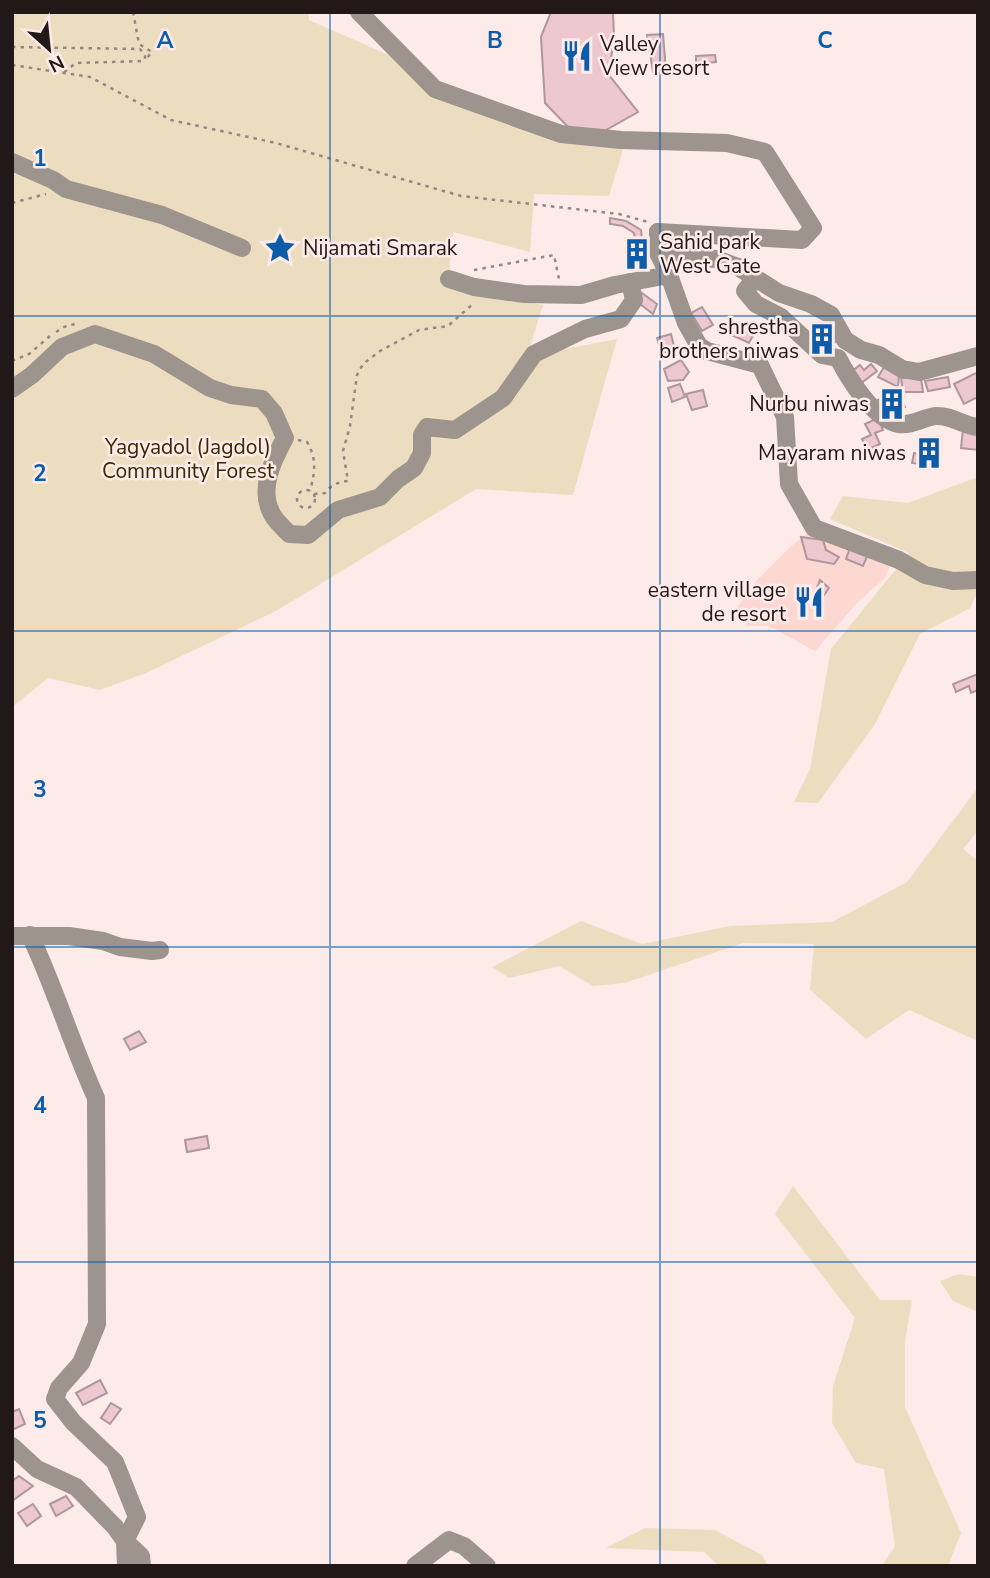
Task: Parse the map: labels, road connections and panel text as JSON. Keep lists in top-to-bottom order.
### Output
{
  "parks": ["Yagyadol (Jagdol) Community Forest"],
  "places": {
    "restaurant": ["Valley View resort", "eastern village de resort"],
    "place": ["Nijamati Smarak"],
    "building": [
      "Sahid park West Gate",
      "shrestha brothers niwas",
      "Nurbu niwas",
      "Mayaram niwas"
    ]
  },
  "north": "bottom right",
  "grid": {
    "columns": ["A", "B", "C"],
    "rows": [
      "1",
      "2",
      "3",
      "4",
      "5"
    ]
  }
}
